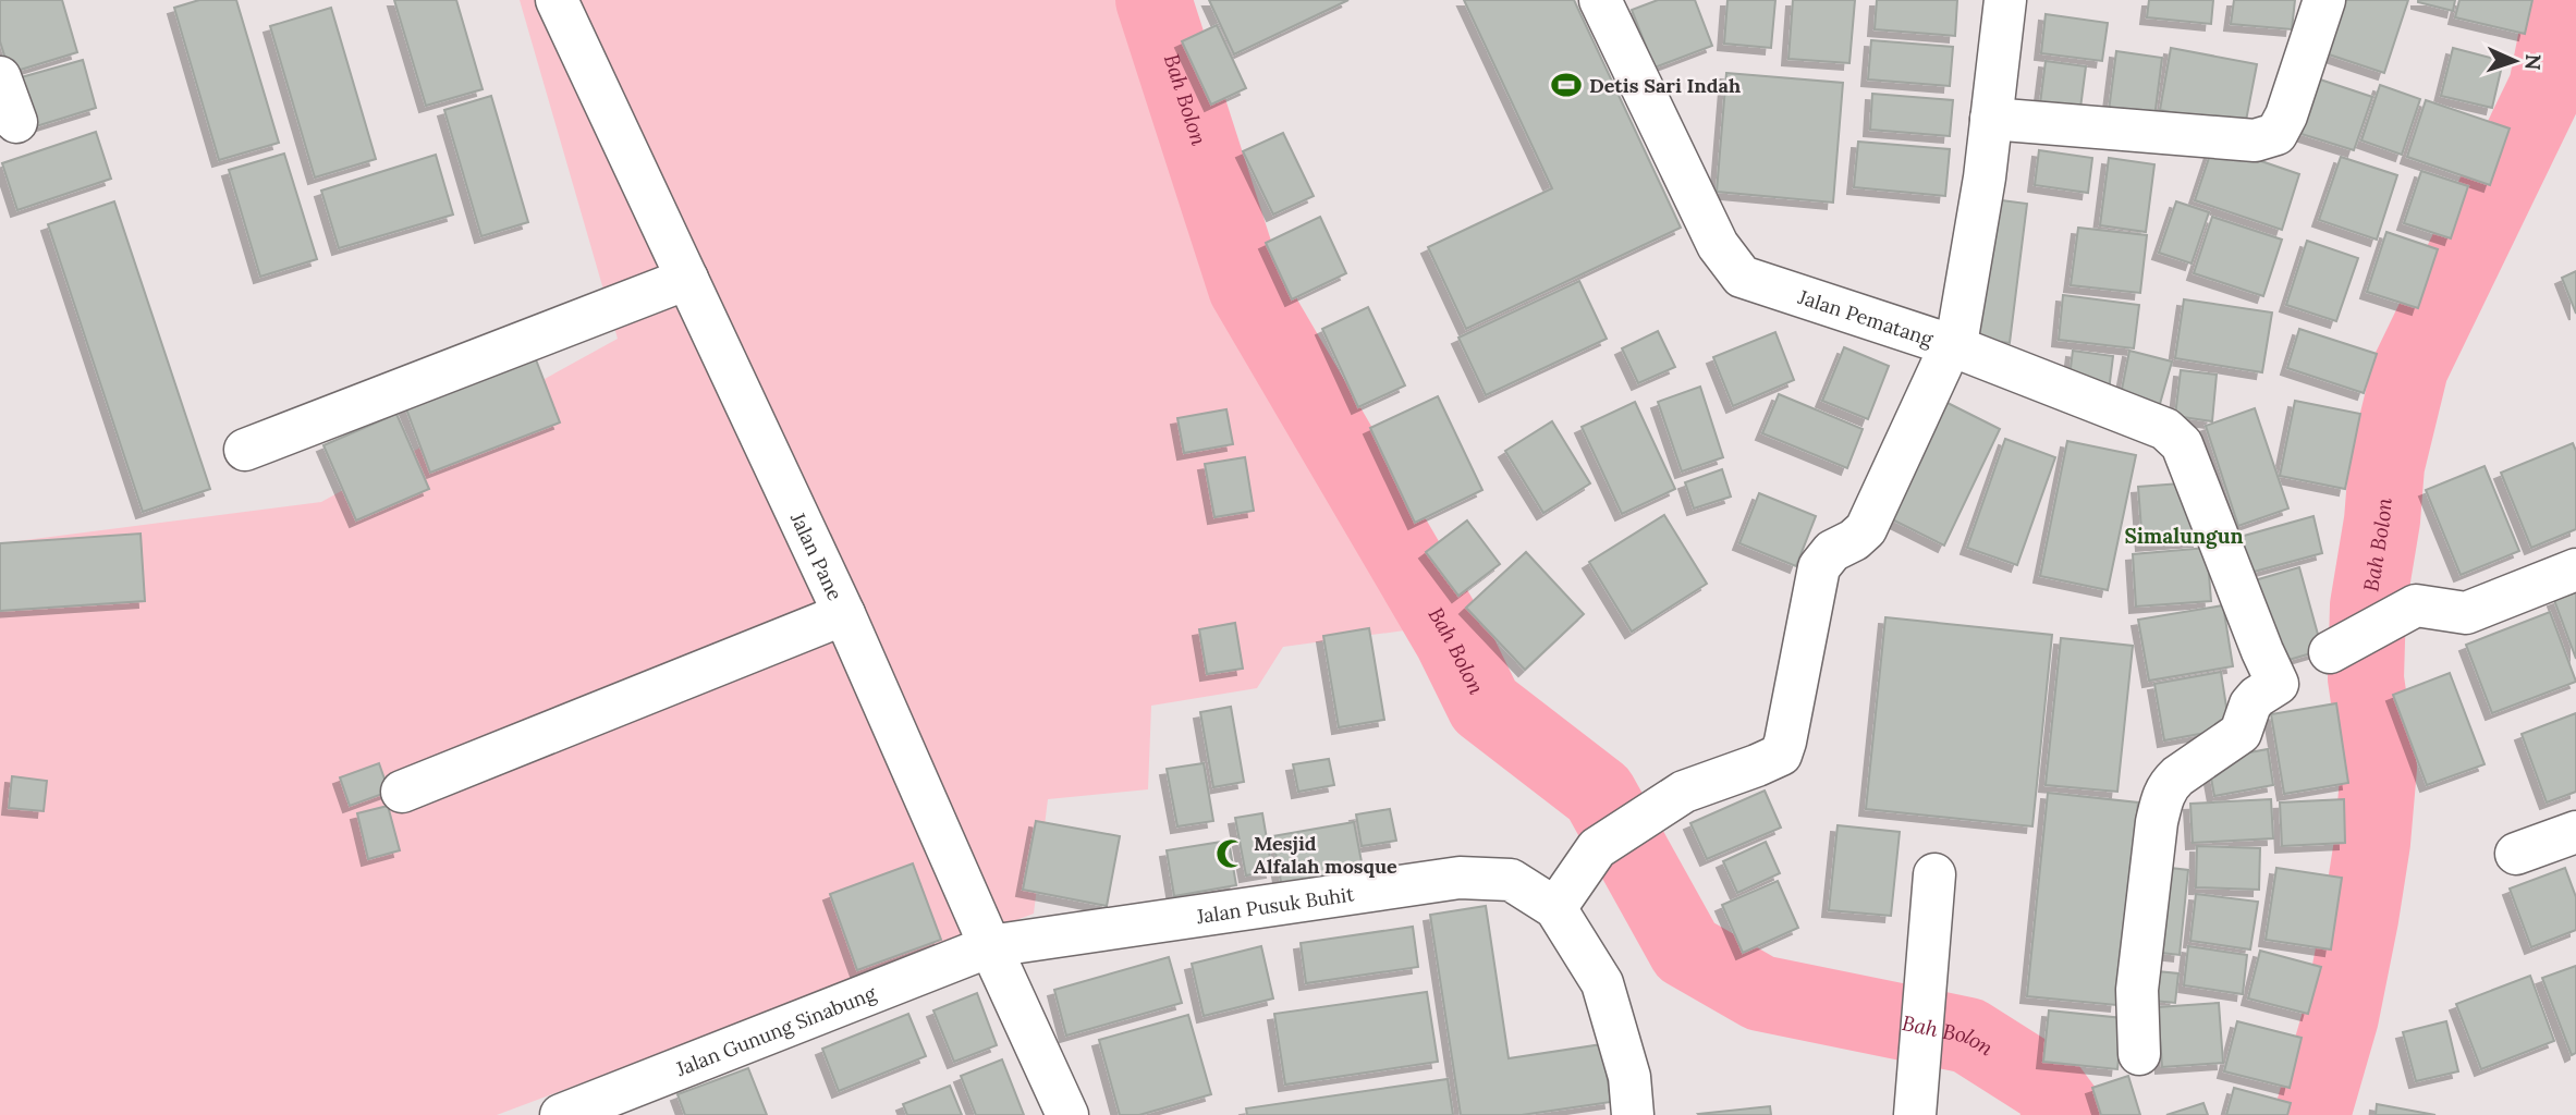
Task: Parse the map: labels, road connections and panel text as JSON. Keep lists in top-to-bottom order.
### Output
{
  "streets": {
    "street": [
      "Jalan Pematang",
      "Jalan Pane",
      "Jalan Pusuk Buhit",
      "Jalan Gunung Sinabung"
    ]
  },
  "crossings": [
    ["Jalan Pane", "Jalan Pusuk Buhit"],
    ["Jalan Pane", "Jalan Gunung Sinabung"],
    ["Jalan Pusuk Buhit", "Jalan Gunung Sinabung"]
  ],
  "districts": ["Simalungun"],
  "water": ["Bah Bolon"],
  "places": {
    "sports": ["Detis Sari Indah"],
    "mosque": ["Mesjid Alfalah mosque"]
  },
  "north": "right"
}
